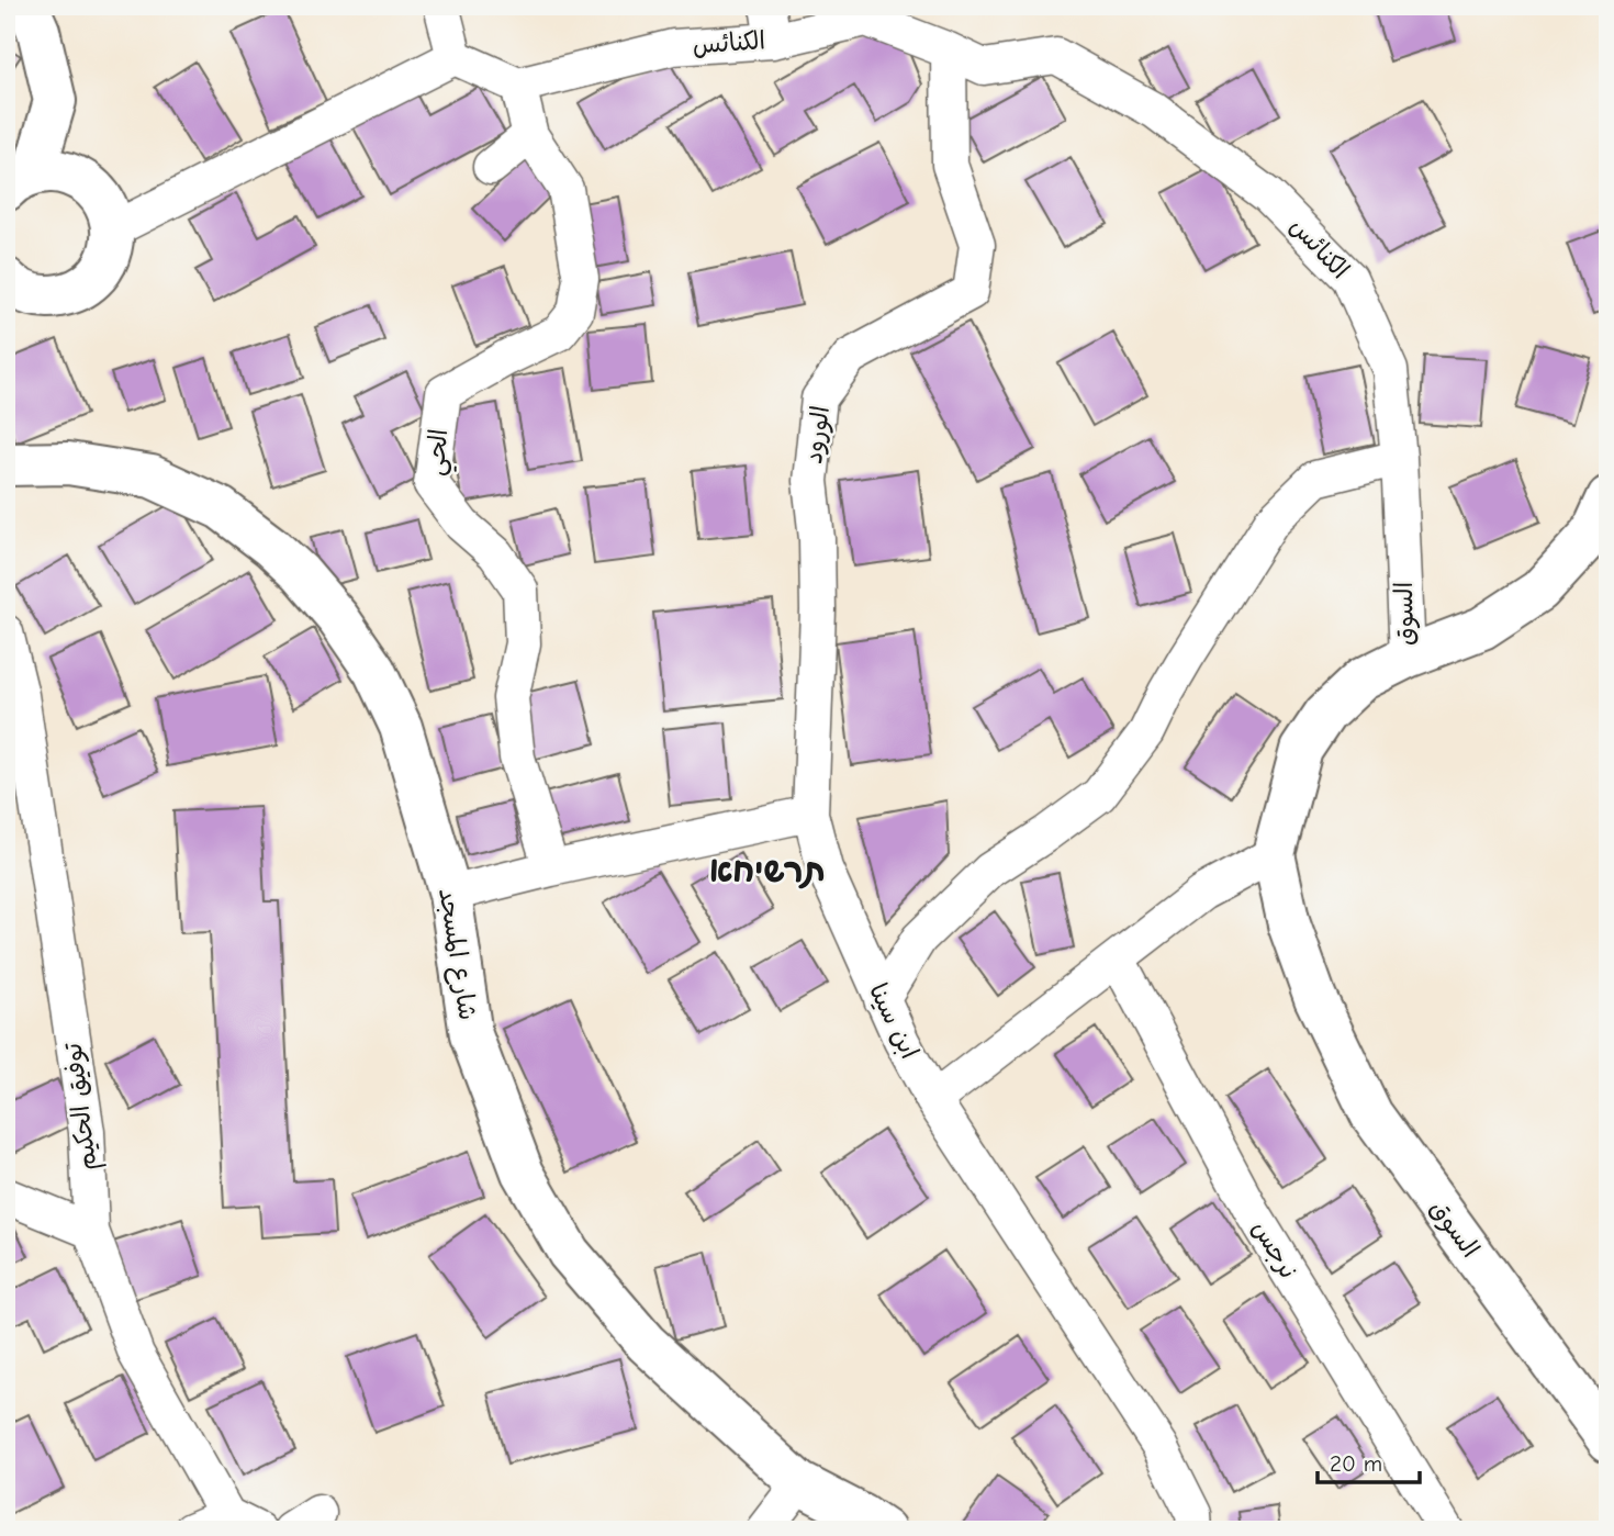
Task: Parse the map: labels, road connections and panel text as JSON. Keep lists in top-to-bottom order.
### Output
{
  "streets": {
    "street": [
      "الكنائس",
      "الورود",
      "الحي",
      "السوق",
      "شارع المسجد",
      "ابن سينا",
      "توفيق الحكيم",
      "نرجس"
    ]
  },
  "crossings": [
    ["الكنائس", "الورود"],
    ["الكنائس", "الحي"],
    ["الكنائس", "السوق"],
    ["الورود", "ابن سينا"]
  ],
  "districts": ["תרשיחא"],
  "scale_bar": "20 m"
}
